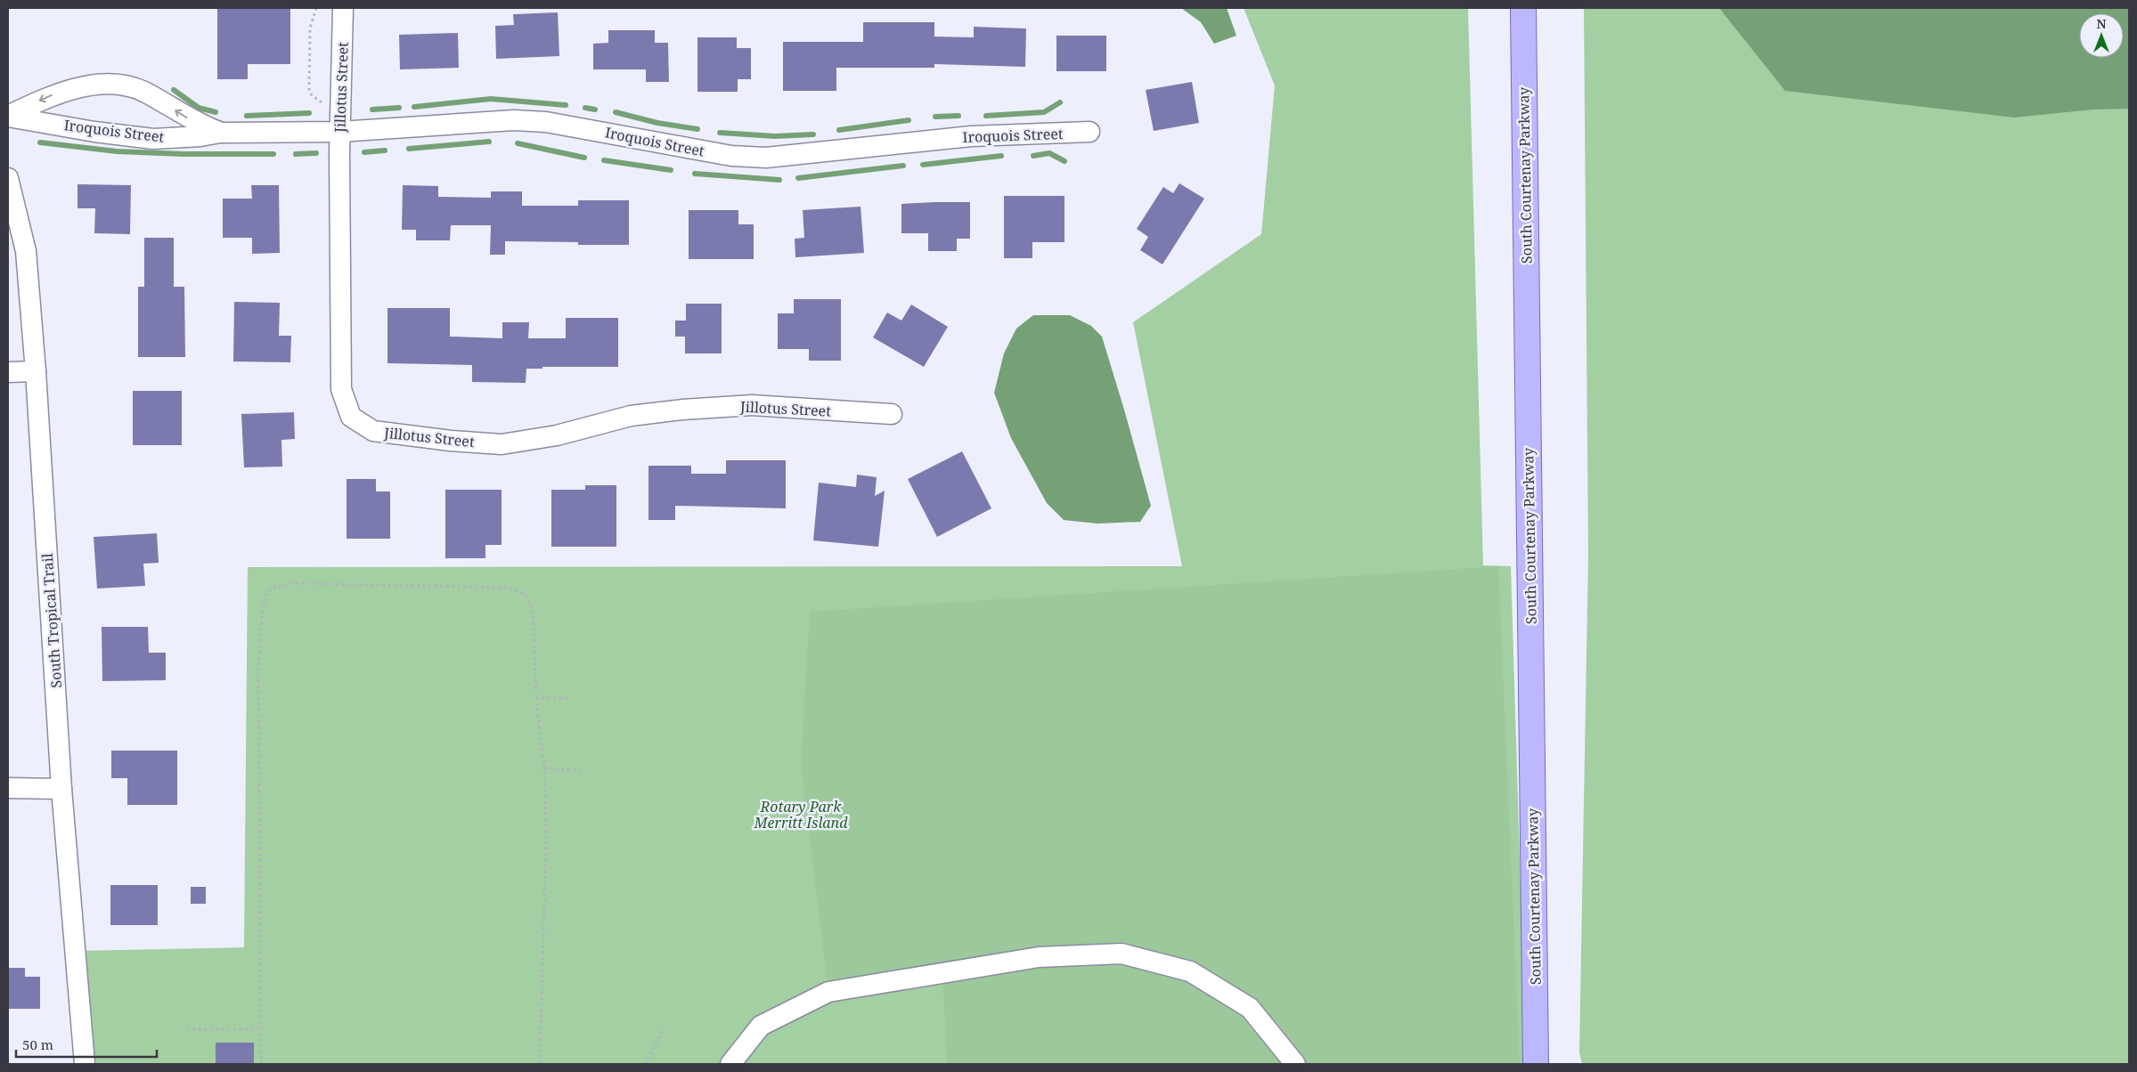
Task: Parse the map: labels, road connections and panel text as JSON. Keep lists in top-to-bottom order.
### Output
{
  "streets": {
    "main road": ["South Courtenay Parkway"],
    "street": ["Jillotus Street", "Iroquois Street", "South Tropical Trail"]
  },
  "crossings": [
    ["Jillotus Street", "Iroquois Street"]
  ],
  "parks": ["Rotary Park Merritt Island"],
  "scale_bar": "50 m",
  "north": "top"
}
